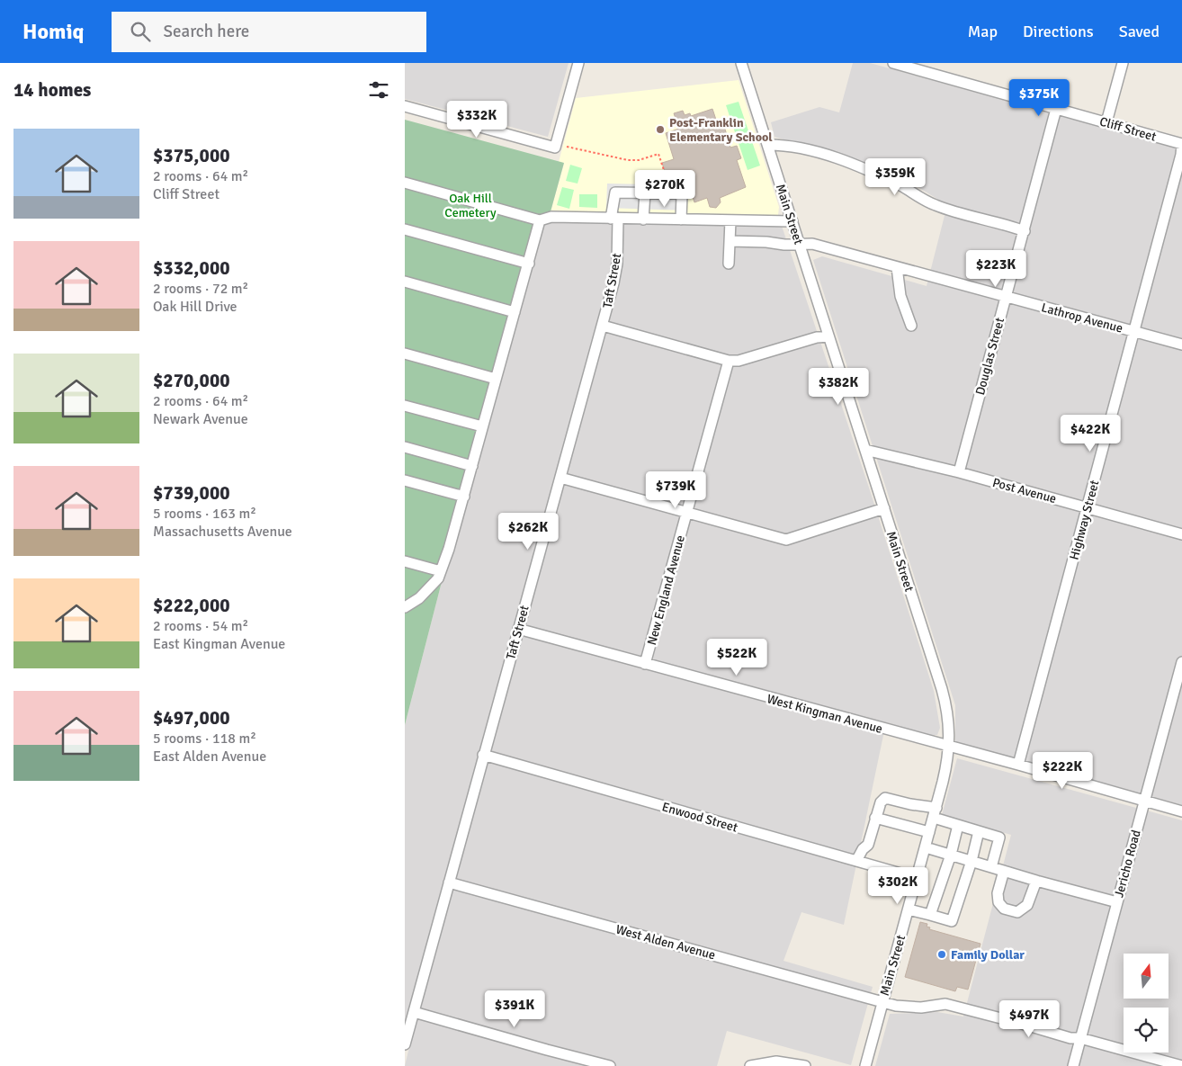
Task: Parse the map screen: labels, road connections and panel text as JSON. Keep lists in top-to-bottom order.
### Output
{
  "streets": {
    "street": [
      "Cliff Street",
      "Main Street",
      "Taft Street",
      "Lathrop Avenue",
      "Douglas Street",
      "Post Avenue",
      "Highway Street",
      "New England Avenue",
      "West Kingman Avenue",
      "Enwood Street",
      "Jericho Road",
      "West Alden Avenue"
    ]
  },
  "crossings": [
    ["Cliff Street", "Douglas Street"],
    ["Cliff Street", "Highway Street"],
    ["Main Street", "Lathrop Avenue"],
    ["Main Street", "Post Avenue"],
    ["Main Street", "West Kingman Avenue"],
    ["Main Street", "Enwood Street"],
    ["Main Street", "West Alden Avenue"],
    ["Taft Street", "West Kingman Avenue"],
    ["Taft Street", "Enwood Street"],
    ["Taft Street", "West Alden Avenue"],
    ["Lathrop Avenue", "Douglas Street"],
    ["Lathrop Avenue", "Highway Street"],
    ["Douglas Street", "Post Avenue"],
    ["Post Avenue", "Highway Street"],
    ["Highway Street", "West Kingman Avenue"],
    ["New England Avenue", "West Kingman Avenue"],
    ["West Kingman Avenue", "Jericho Road"],
    ["Jericho Road", "West Alden Avenue"]
  ],
  "parks": ["Oak Hill Cemetery"],
  "places": ["Post-Franklin Elementary School", "Family Dollar"],
  "north": "top",
  "page": {
    "header": "Homiq",
    "search": "Search here",
    "nav": ["Map", "Directions", "Saved"],
    "heading": "14 homes",
    "price": [
      "$375K",
      "$332K",
      "$359K",
      "$270K",
      "$223K",
      "$382K",
      "$422K",
      "$739K",
      "$262K",
      "$522K",
      "$222K",
      "$302K",
      "$391K",
      "$497K"
    ],
    "list": [
      {
        "name": "$375,000",
        "note": "2 rooms · 64 m² · Cliff Street"
      },
      {
        "name": "$332,000",
        "note": "2 rooms · 72 m² · Oak Hill Drive"
      },
      {
        "name": "$270,000",
        "note": "2 rooms · 64 m² · Newark Avenue"
      },
      {
        "name": "$739,000",
        "note": "5 rooms · 163 m² · Massachusetts Avenue"
      },
      {
        "name": "$222,000",
        "note": "2 rooms · 54 m² · East Kingman Avenue"
      },
      {
        "name": "$497,000",
        "note": "5 rooms · 118 m² · East Alden Avenue"
      }
    ]
  }
}
